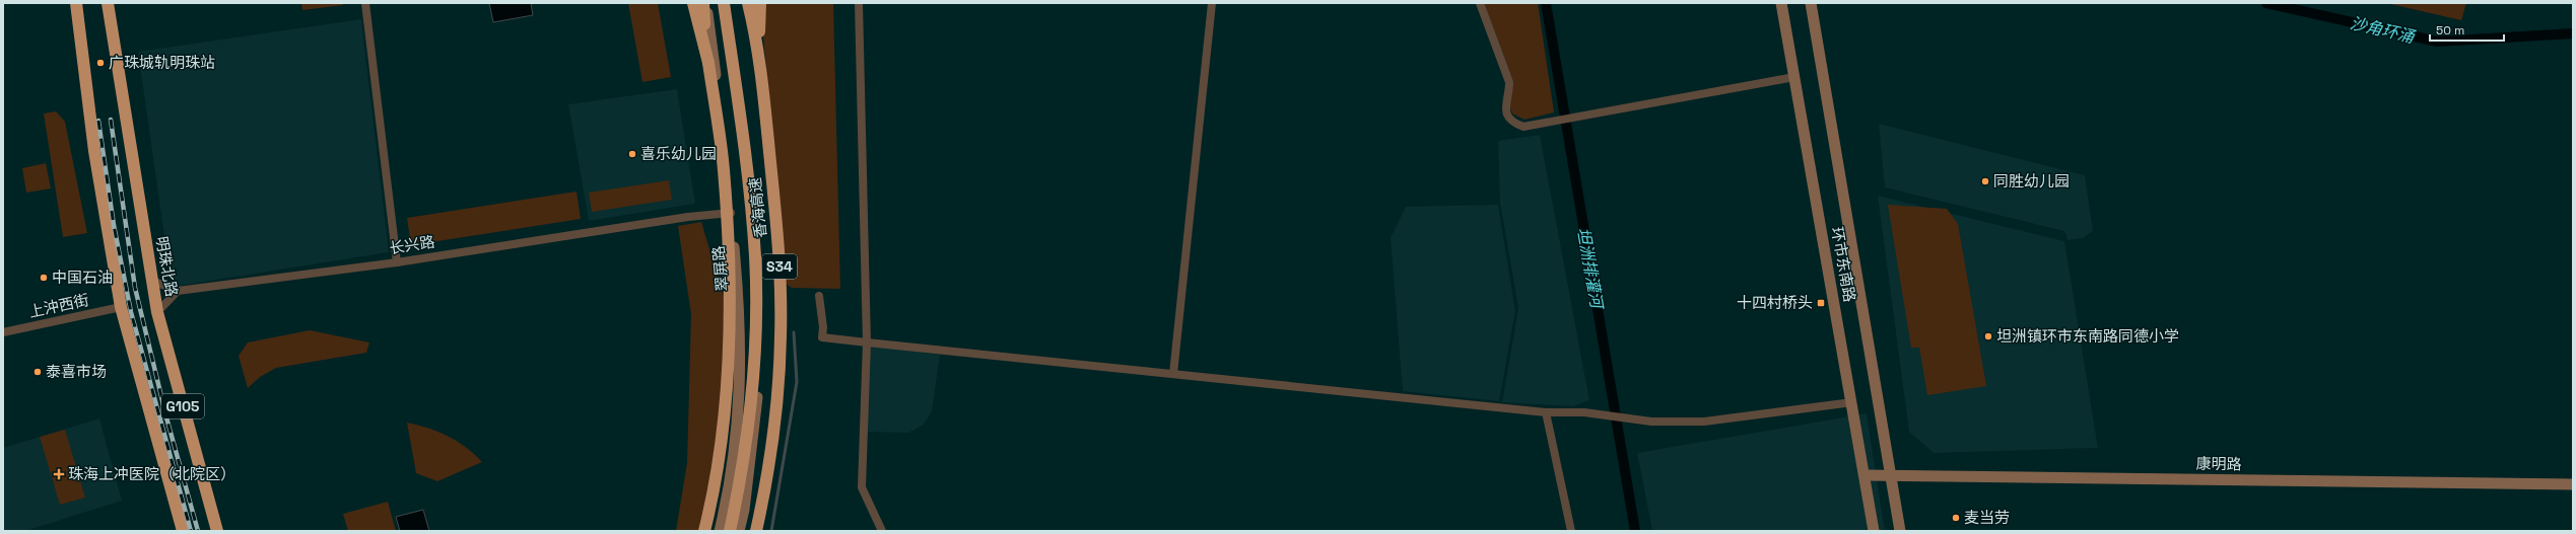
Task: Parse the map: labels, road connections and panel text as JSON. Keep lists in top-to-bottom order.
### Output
{
  "streets": {
    "highway": [
      "香海高速",
      "明珠北路",
      "S34",
      "G105"
    ],
    "main road": ["环市东南路", "翠屏路", "康明路"],
    "street": ["长兴路", "上沖西街"]
  },
  "crossings": [
    ["长兴路", "明珠北路"],
    ["长兴路", "翠屏路"],
    ["环市东南路", "康明路"],
    ["上沖西街", "G105"]
  ],
  "water": ["沙角环涌", "坦洲排灌河"],
  "places": {
    "other": [
      "广珠城轨明珠站",
      "喜乐幼儿园",
      "同胜幼儿园",
      "中国石油",
      "坦洲镇环市东南路同德小学",
      "泰喜市场",
      "麦当劳"
    ],
    "transit": ["十四村桥头"],
    "health": ["珠海上冲医院（北院区）"]
  },
  "scale_bar": "50 m"
}
